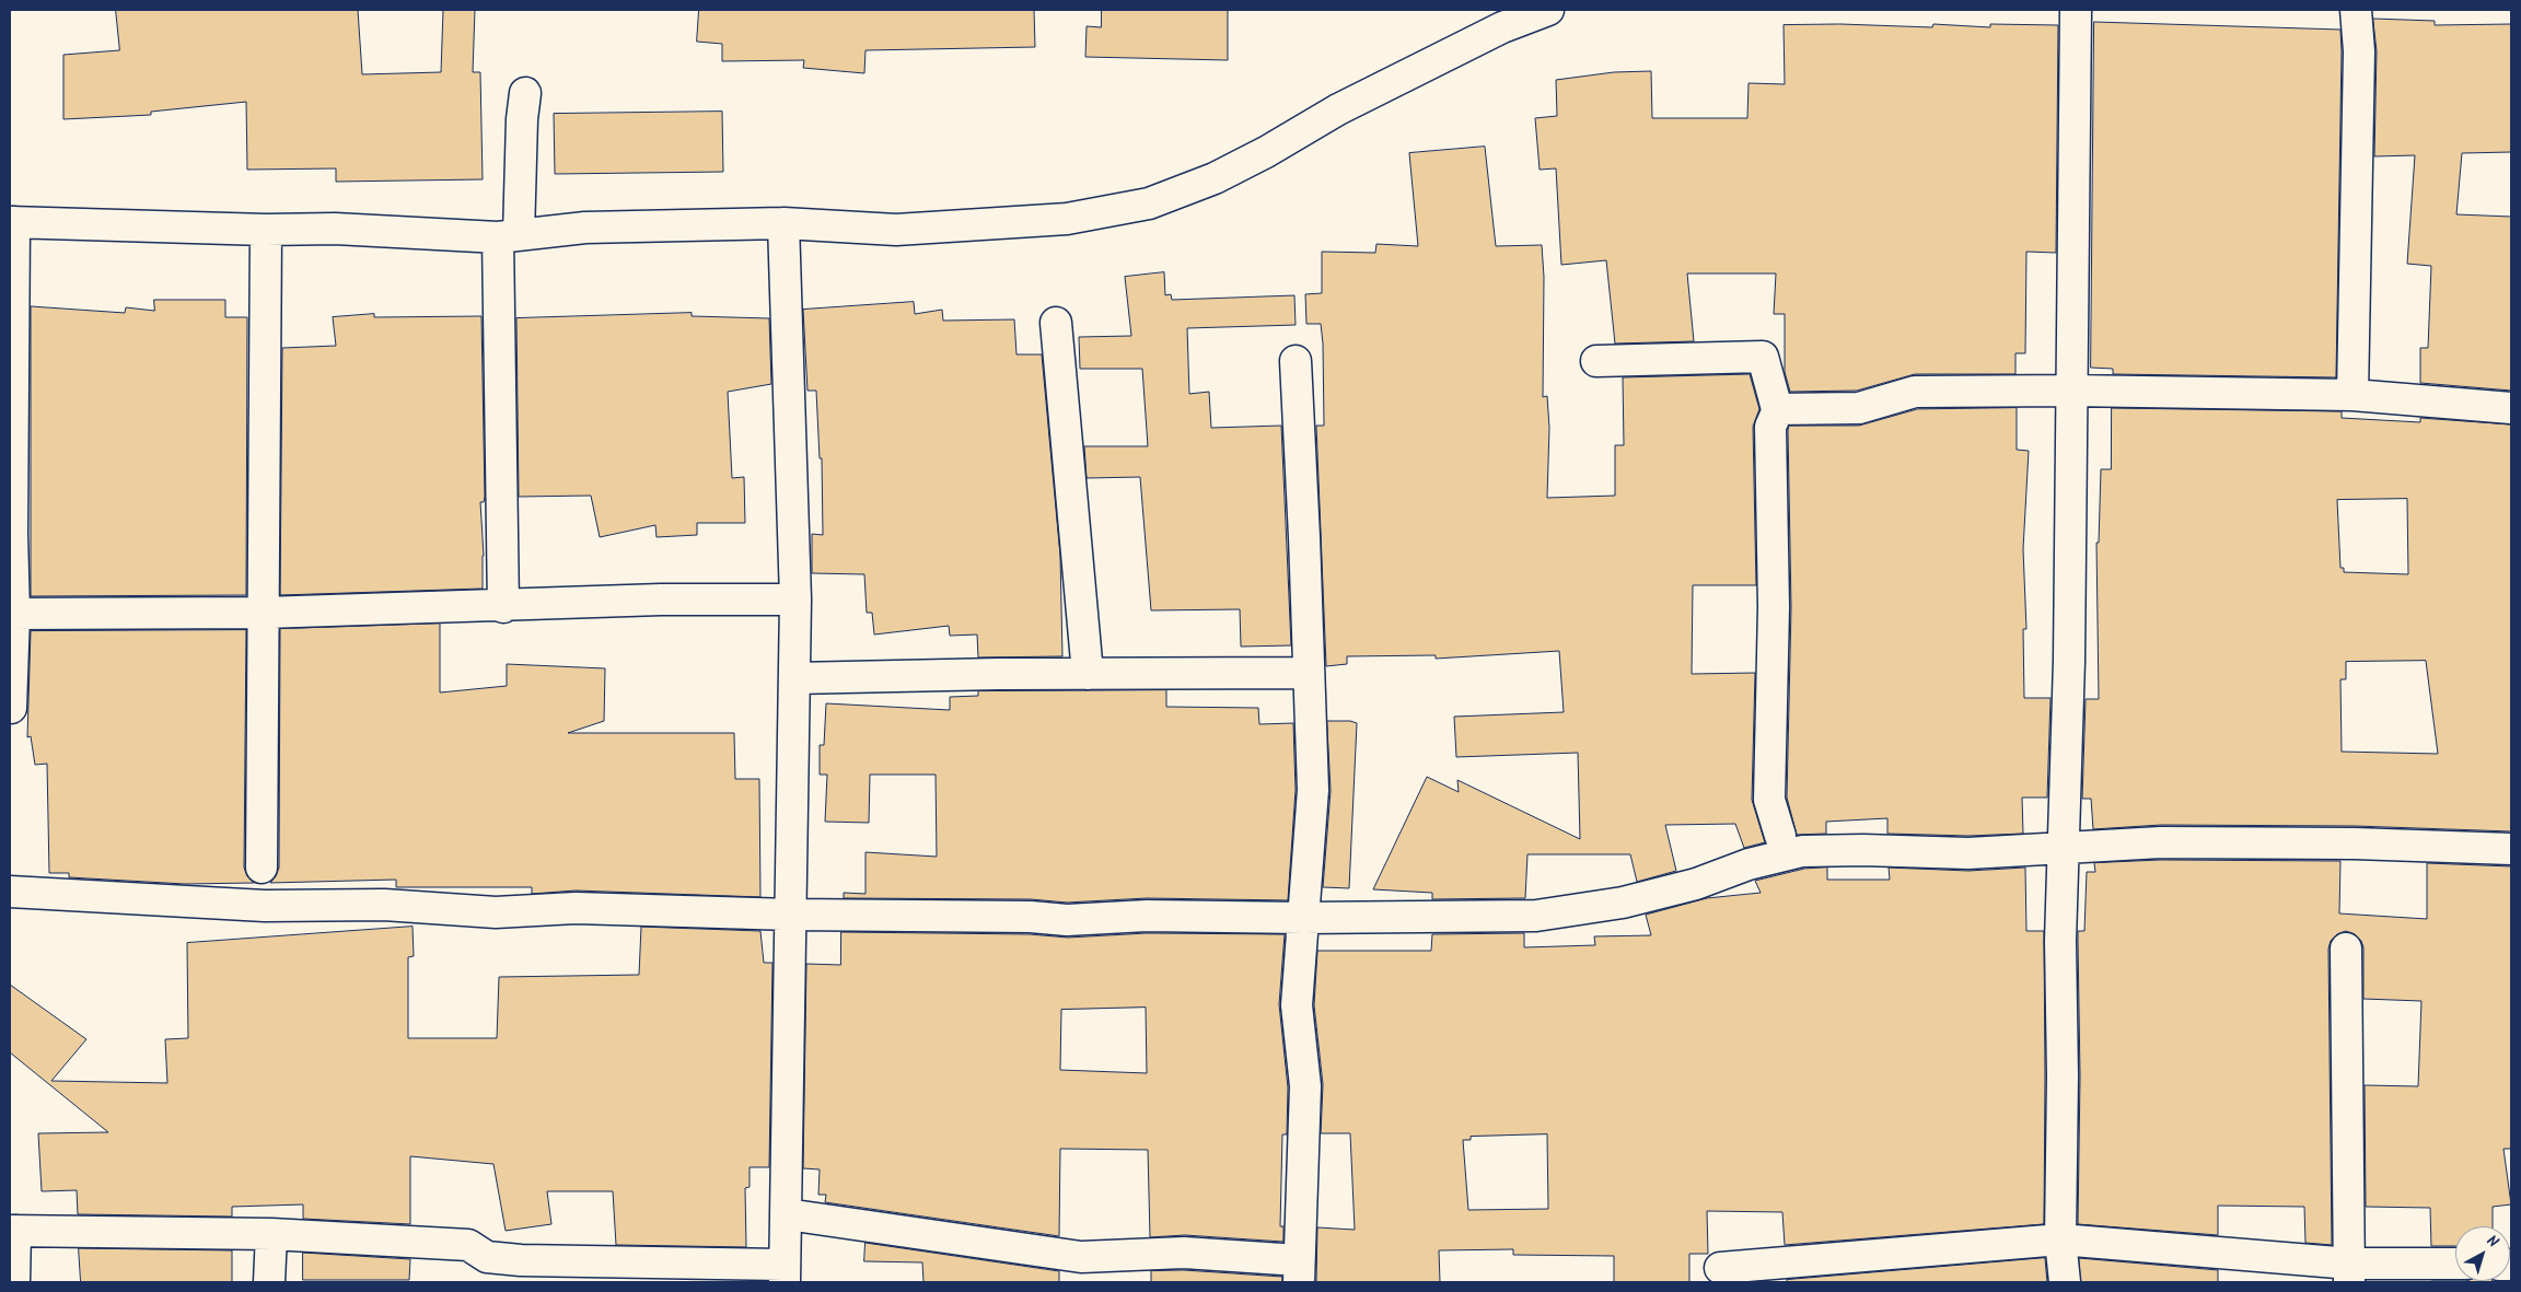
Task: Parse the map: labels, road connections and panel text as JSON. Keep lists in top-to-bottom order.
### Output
{
  "north": "top right"
}
